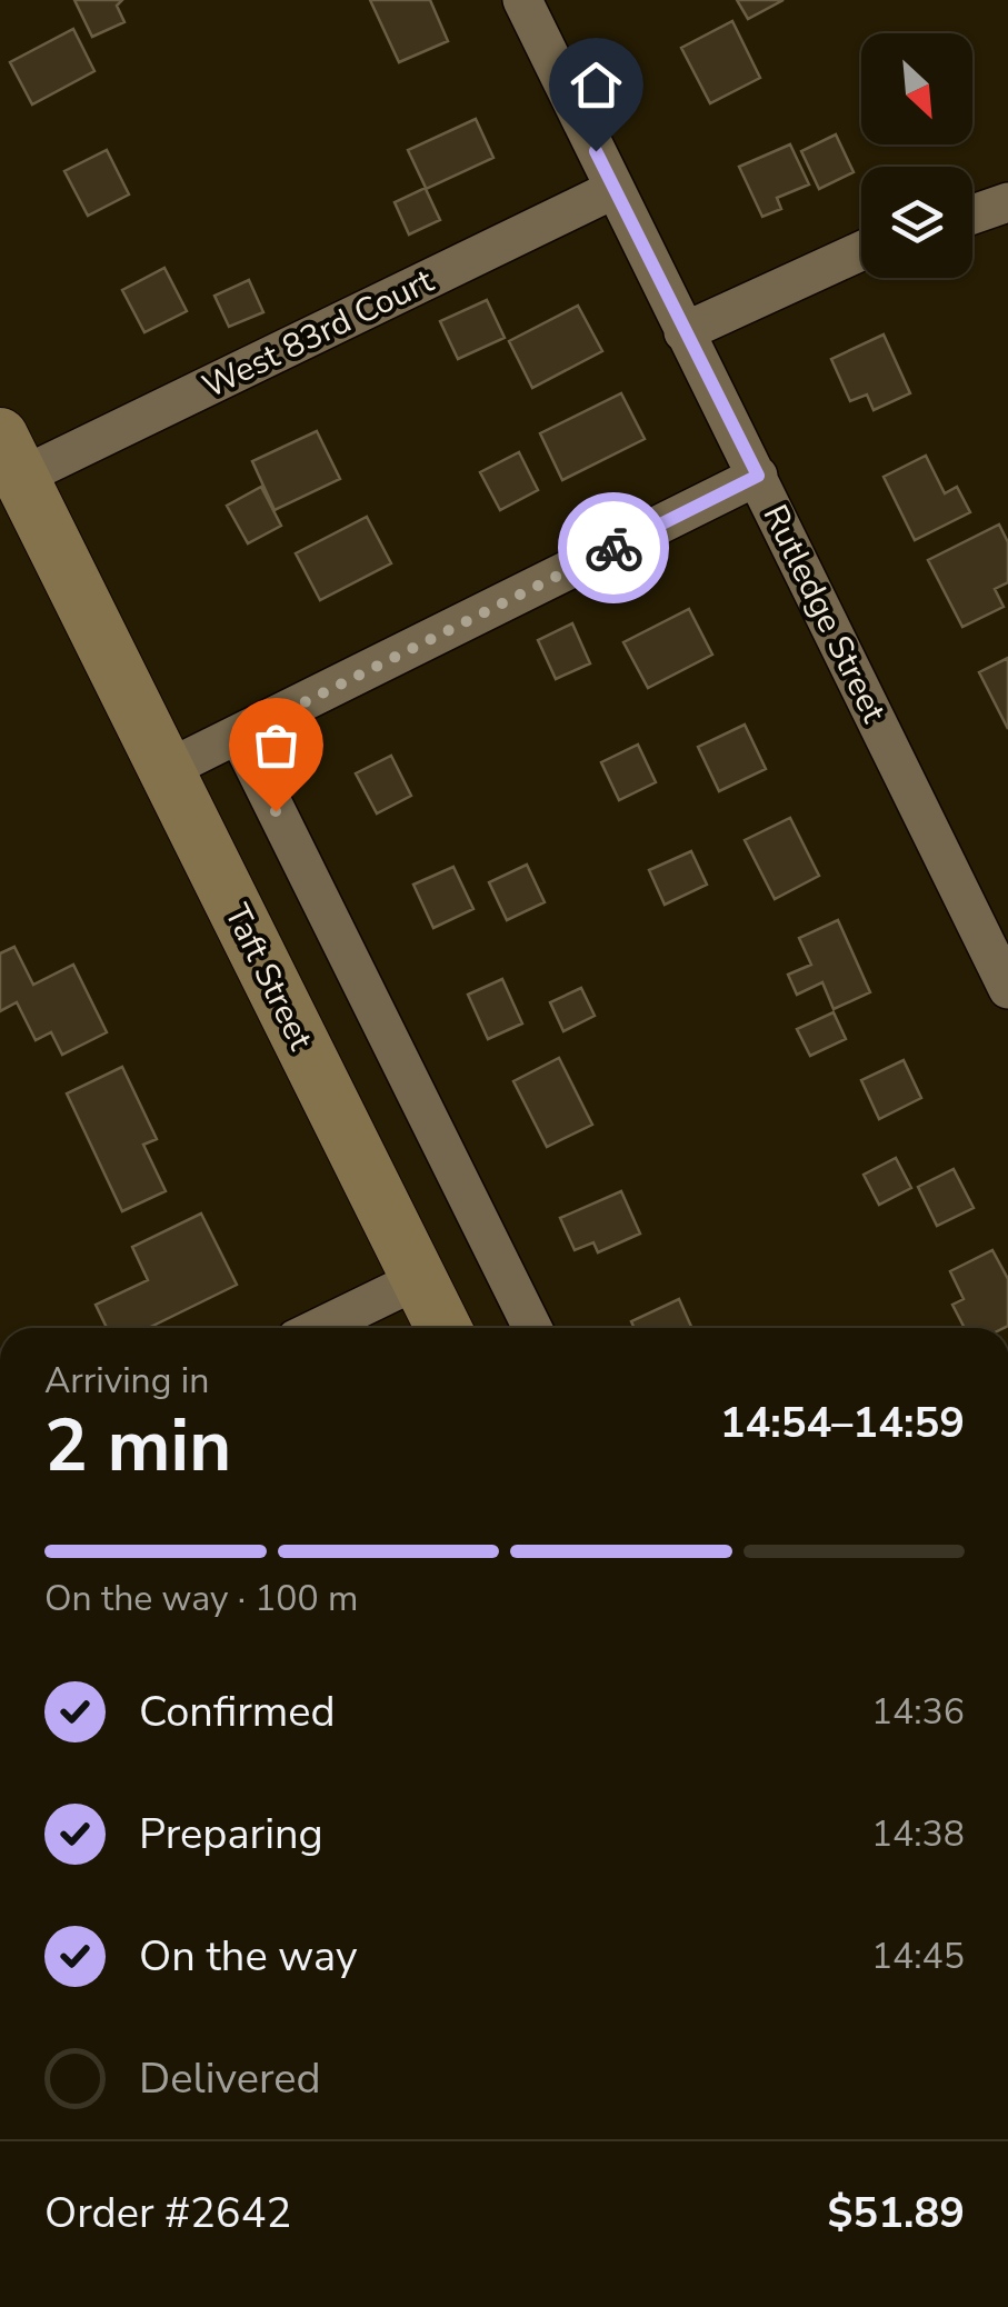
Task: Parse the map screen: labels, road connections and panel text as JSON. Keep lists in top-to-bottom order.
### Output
{
  "streets": {
    "main road": ["Taft Street"],
    "street": ["West 83rd Court", "Rutledge Street"]
  },
  "crossings": [
    ["West 83rd Court", "Rutledge Street"],
    ["West 83rd Court", "Taft Street"]
  ],
  "north": "bottom right",
  "page": {
    "heading": ["2 min", "Arriving in", "14:54–14:59"],
    "panel": ["Order #2642", "$51.89"],
    "bar": "On the way · 100 m",
    "list": [
      ["Confirmed", "14:36"],
      ["Preparing", "14:38"],
      ["On the way", "14:45"],
      "Delivered"
    ]
  }
}
